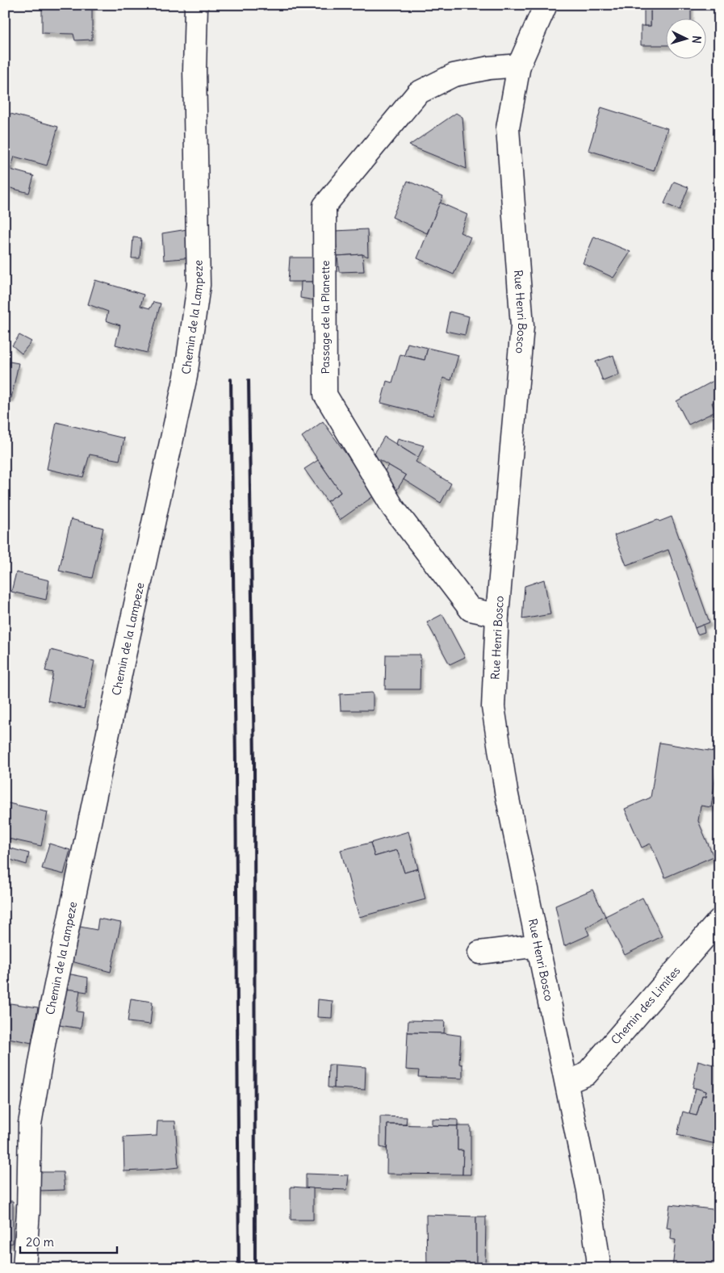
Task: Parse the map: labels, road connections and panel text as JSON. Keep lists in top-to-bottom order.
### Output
{
  "streets": {
    "street": [
      "Rue Henri Bosco",
      "Passage de la Planette",
      "Chemin de la Lampeze",
      "Chemin des Limites"
    ]
  },
  "crossings": [
    ["Rue Henri Bosco", "Passage de la Planette"],
    ["Rue Henri Bosco", "Chemin des Limites"]
  ],
  "scale_bar": "20 m",
  "north": "right"
}
